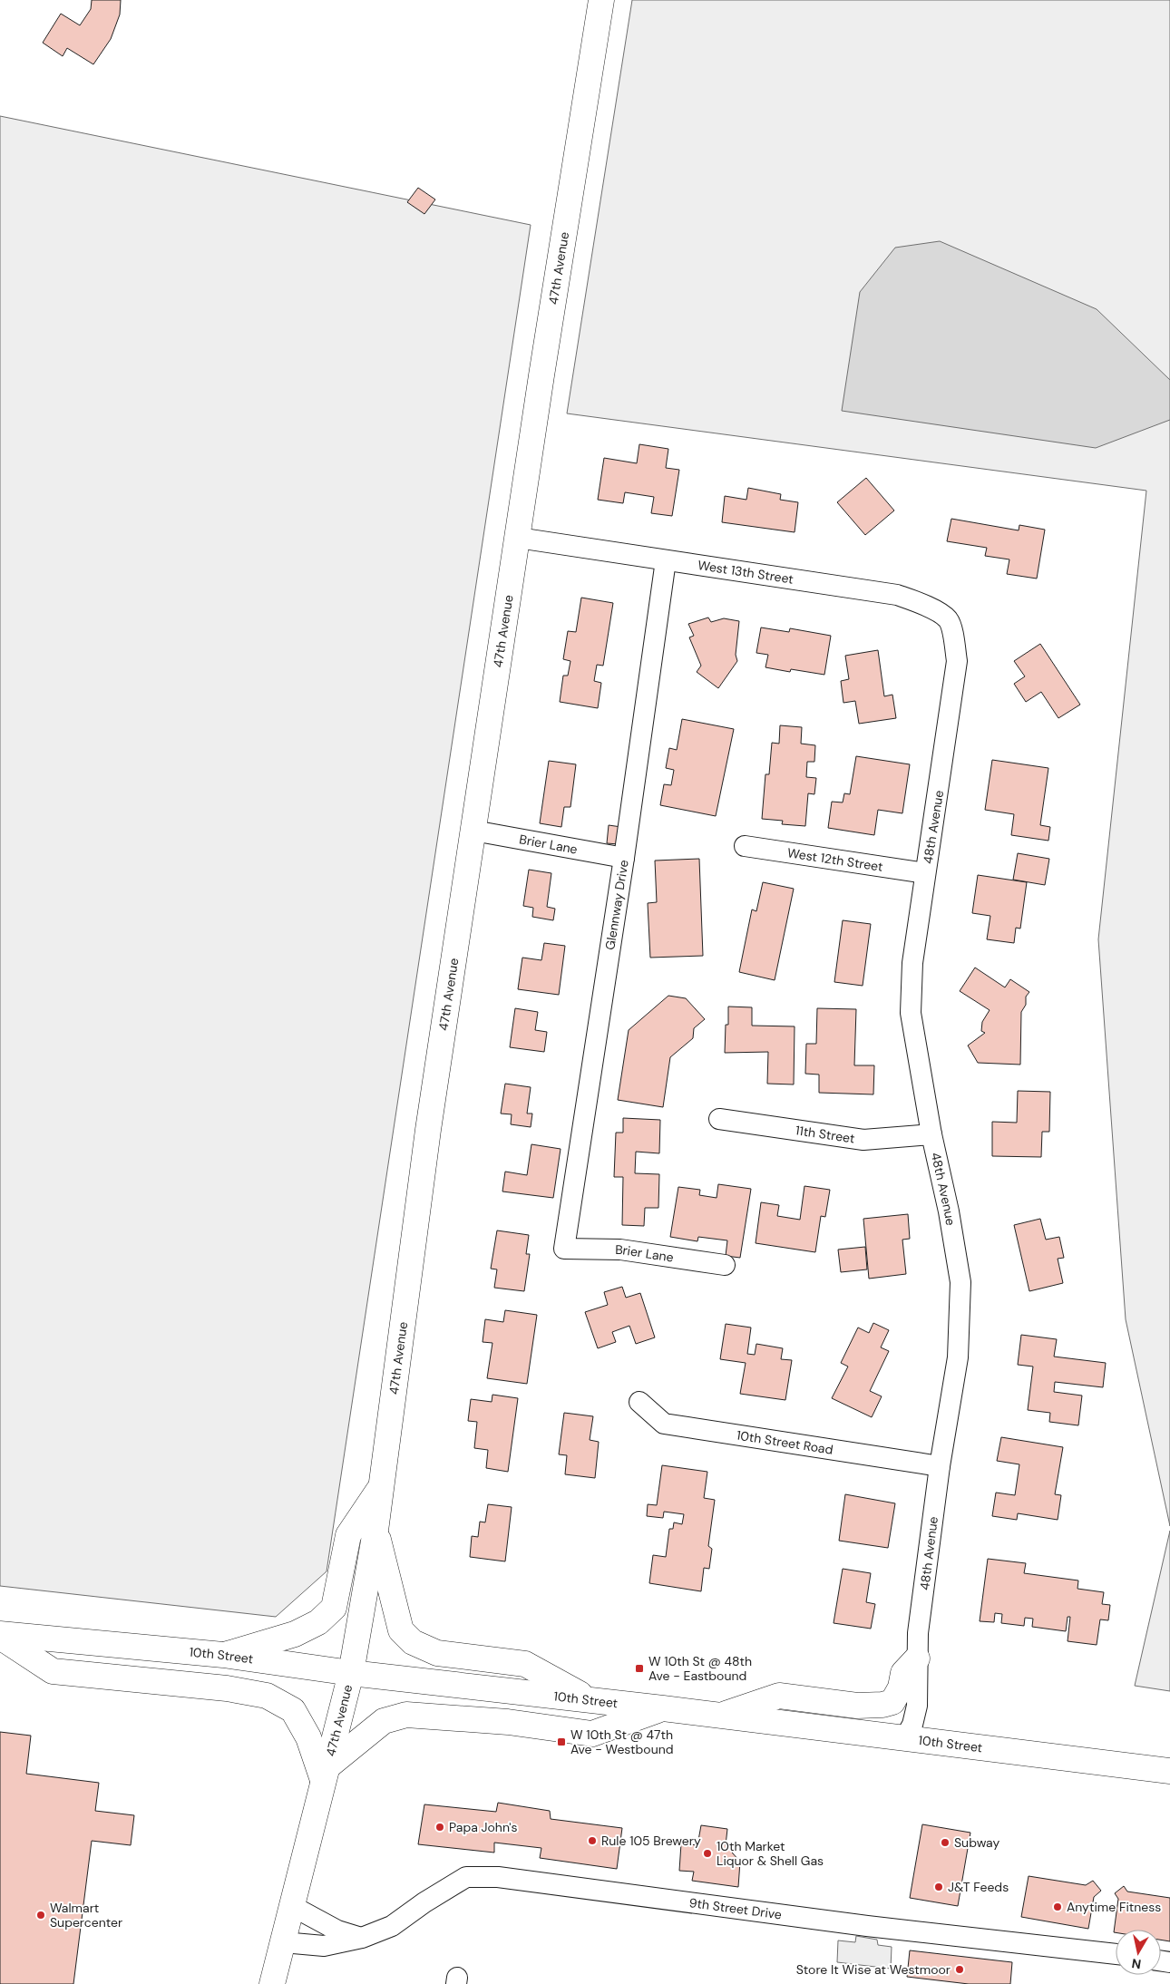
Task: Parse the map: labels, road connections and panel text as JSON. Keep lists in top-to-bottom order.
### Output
{
  "streets": {
    "main road": ["47th Avenue", "10th Street"],
    "street": [
      "West 13th Street",
      "48th Avenue",
      "Brier Lane",
      "West 12th Street",
      "Glennway Drive",
      "11th Street",
      "10th Street Road",
      "9th Street Drive"
    ]
  },
  "crossings": [
    ["47th Avenue", "West 13th Street"],
    ["47th Avenue", "Brier Lane"],
    ["47th Avenue", "10th Street"],
    ["47th Avenue", "9th Street Drive"],
    ["West 13th Street", "48th Avenue"],
    ["West 13th Street", "Glennway Drive"],
    ["48th Avenue", "West 12th Street"],
    ["48th Avenue", "11th Street"],
    ["48th Avenue", "10th Street Road"],
    ["48th Avenue", "10th Street"],
    ["Brier Lane", "Glennway Drive"]
  ],
  "places": {
    "transit": ["W 10th St @ 48th Ave - Eastbound", "W 10th St @ 47th Ave - Westbound"],
    "other": [
      "Papa John's",
      "Rule 105 Brewery",
      "Subway",
      "10th Market Liquor & Shell Gas",
      "J&T Feeds",
      "Anytime Fitness",
      "Walmart Supercenter",
      "Store It Wise at Westmoor"
    ]
  },
  "north": "bottom"
}
